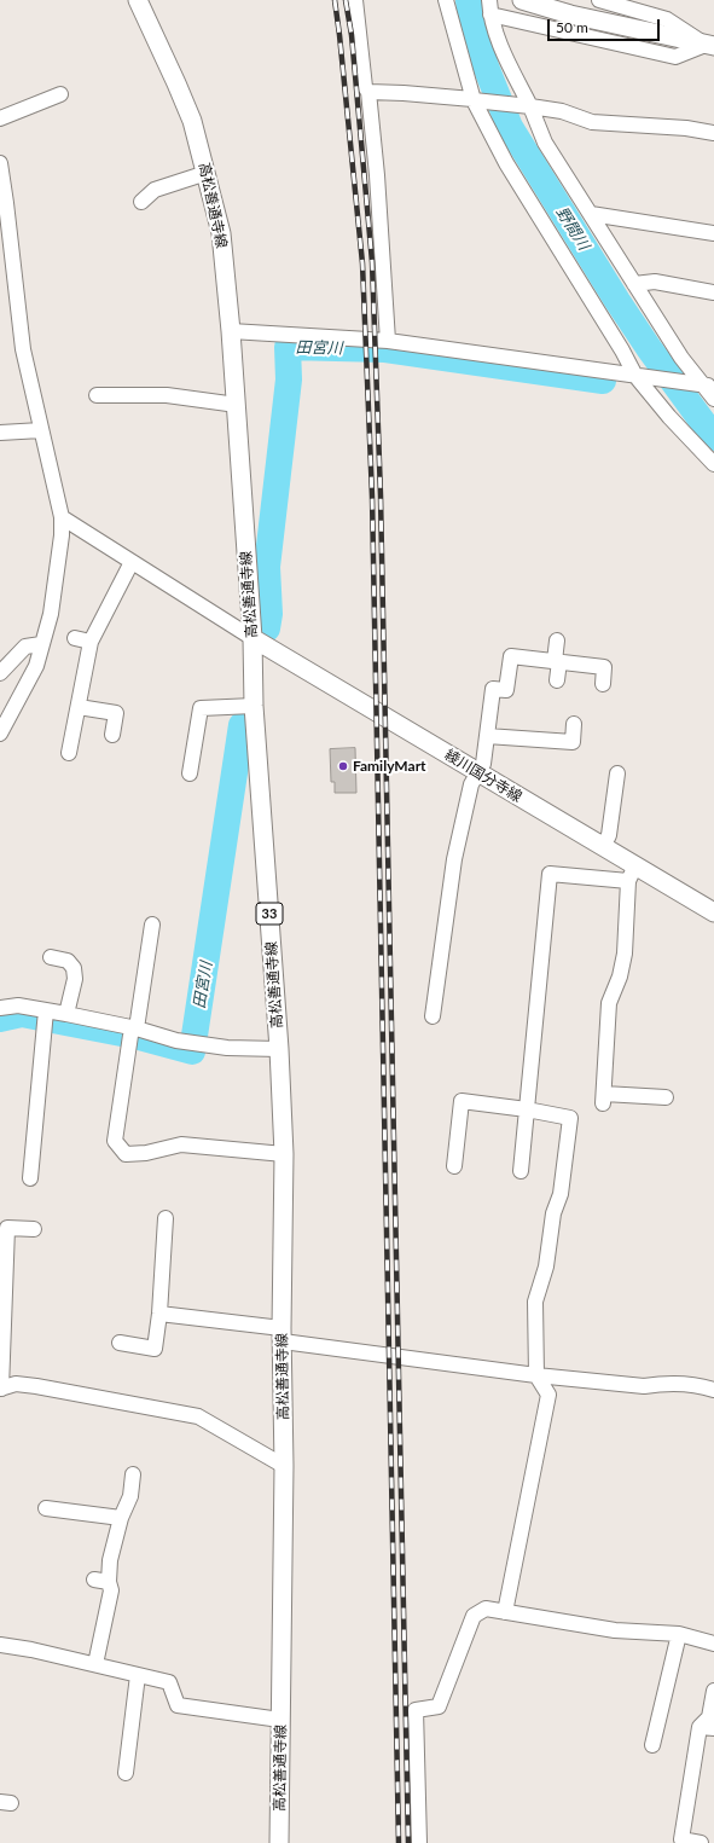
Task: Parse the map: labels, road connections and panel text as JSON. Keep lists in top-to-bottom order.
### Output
{
  "streets": {
    "main road": ["高松善通寺線", "綾川国分寺線", "33"]
  },
  "crossings": [
    ["高松善通寺線", "綾川国分寺線"]
  ],
  "water": ["野間川", "田宮川"],
  "places": ["FamilyMart"],
  "scale_bar": "50 m"
}
